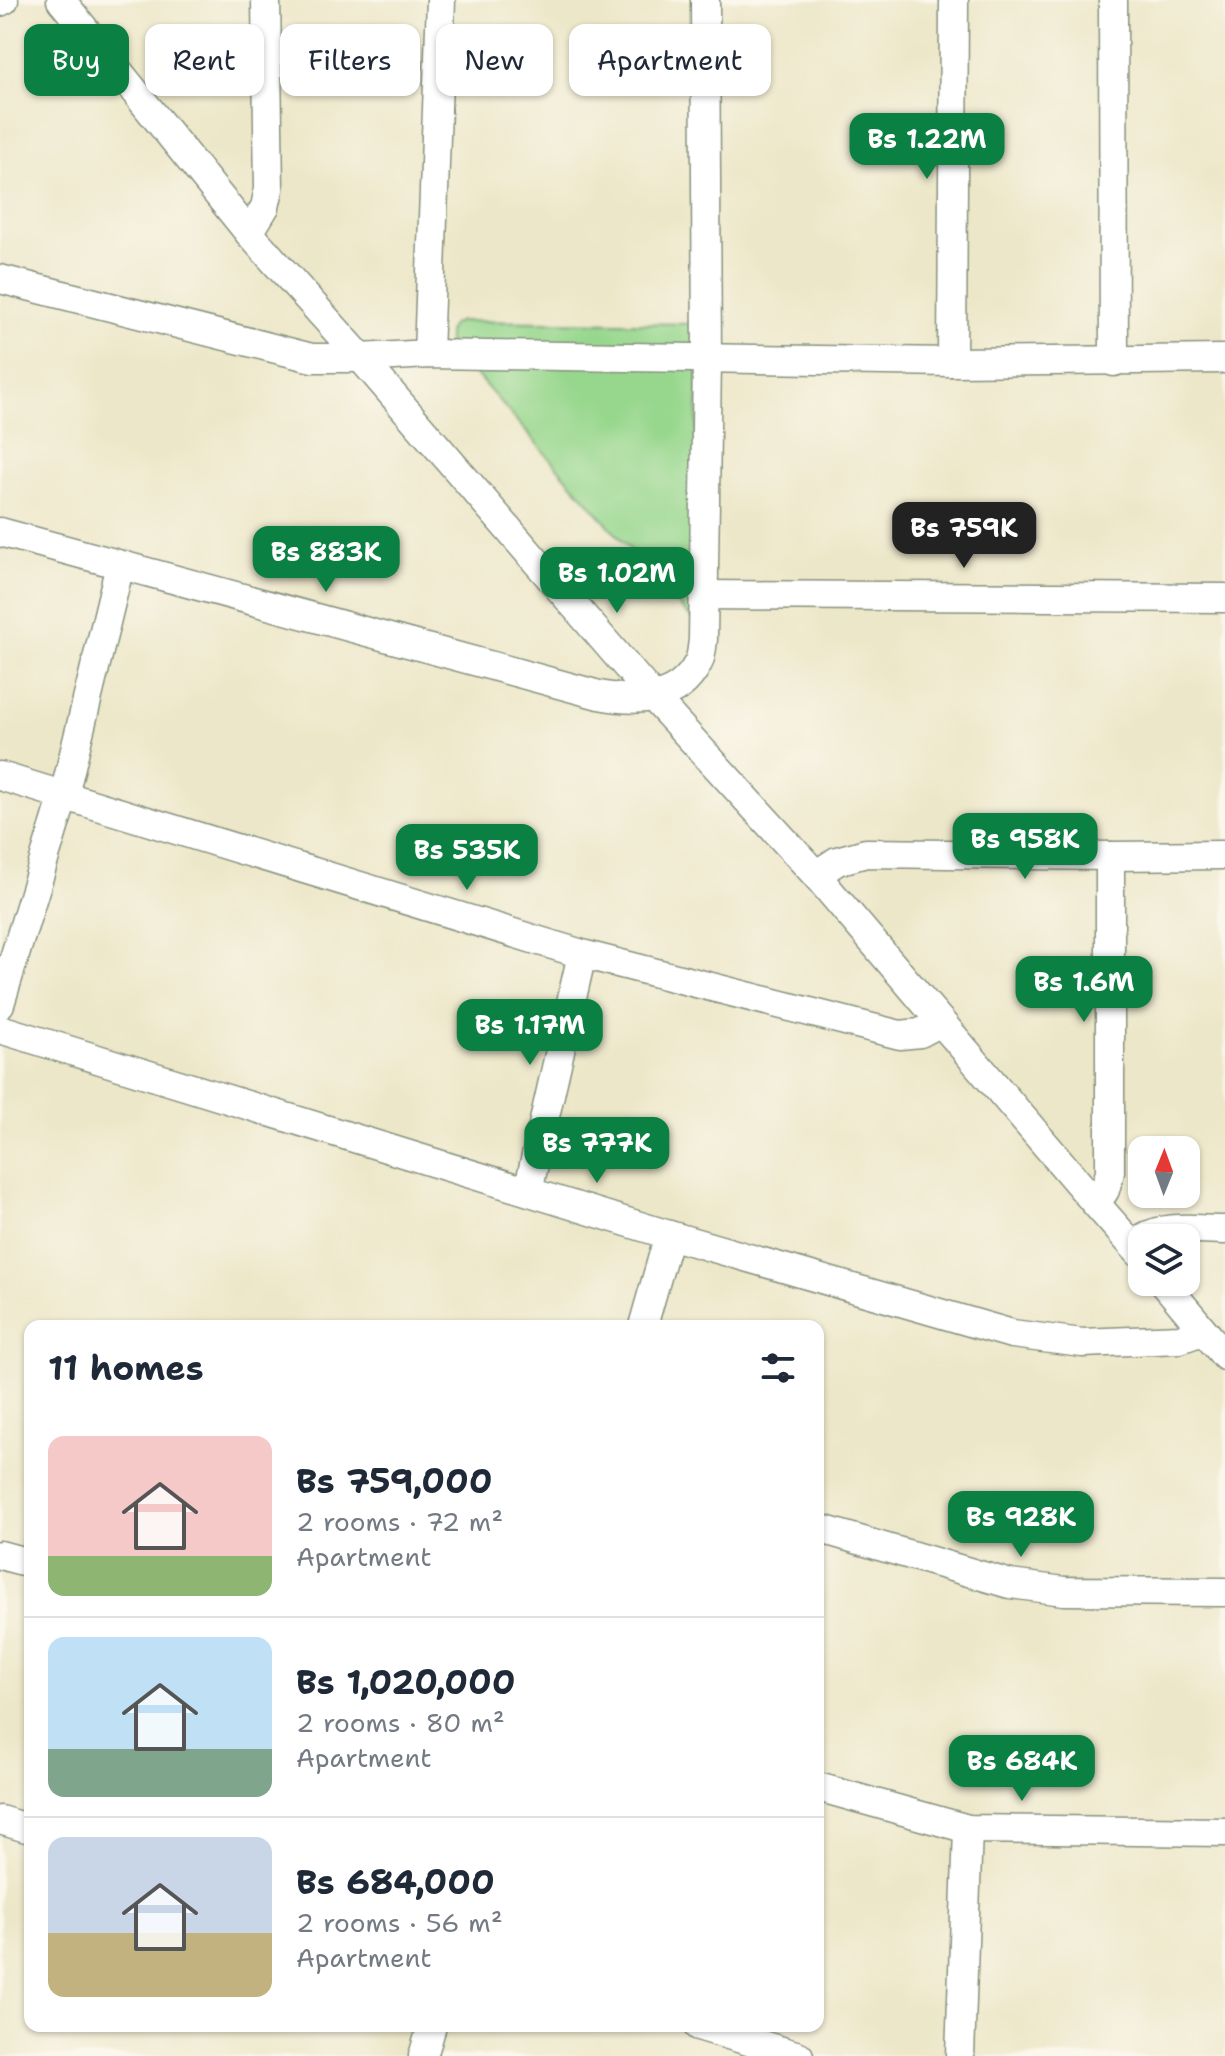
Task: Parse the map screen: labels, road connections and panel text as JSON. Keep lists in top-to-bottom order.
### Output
{
  "north": "top",
  "page": {
    "chip": [
      "Buy",
      "Rent",
      "Filters",
      "New",
      "Apartment"
    ],
    "price": [
      "Bs 1.22M",
      "Bs 759K",
      "Bs 883K",
      "Bs 1.02M",
      "Bs 958K",
      "Bs 535K",
      "Bs 1.6M",
      "Bs 1.17M",
      "Bs 777K",
      "Bs 928K",
      "Bs 684K"
    ],
    "heading": "11 homes",
    "list": [
      {
        "name": "Bs 759,000",
        "note": "2 rooms · 72 m² · Apartment"
      },
      {
        "name": "Bs 1,020,000",
        "note": "2 rooms · 80 m² · Apartment"
      },
      {
        "name": "Bs 684,000",
        "note": "2 rooms · 56 m² · Apartment"
      }
    ]
  }
}
